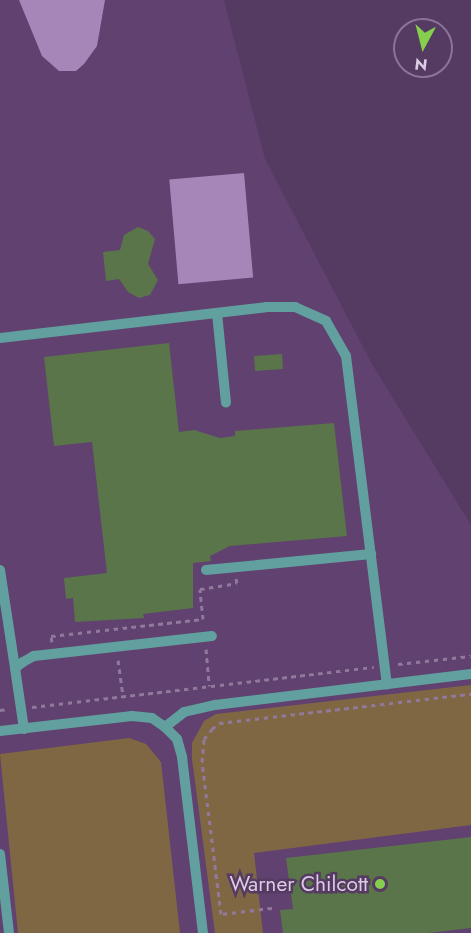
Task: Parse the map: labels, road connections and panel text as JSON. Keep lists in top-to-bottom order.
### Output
{
  "places": ["Warner Chilcott"],
  "north": "bottom"
}
